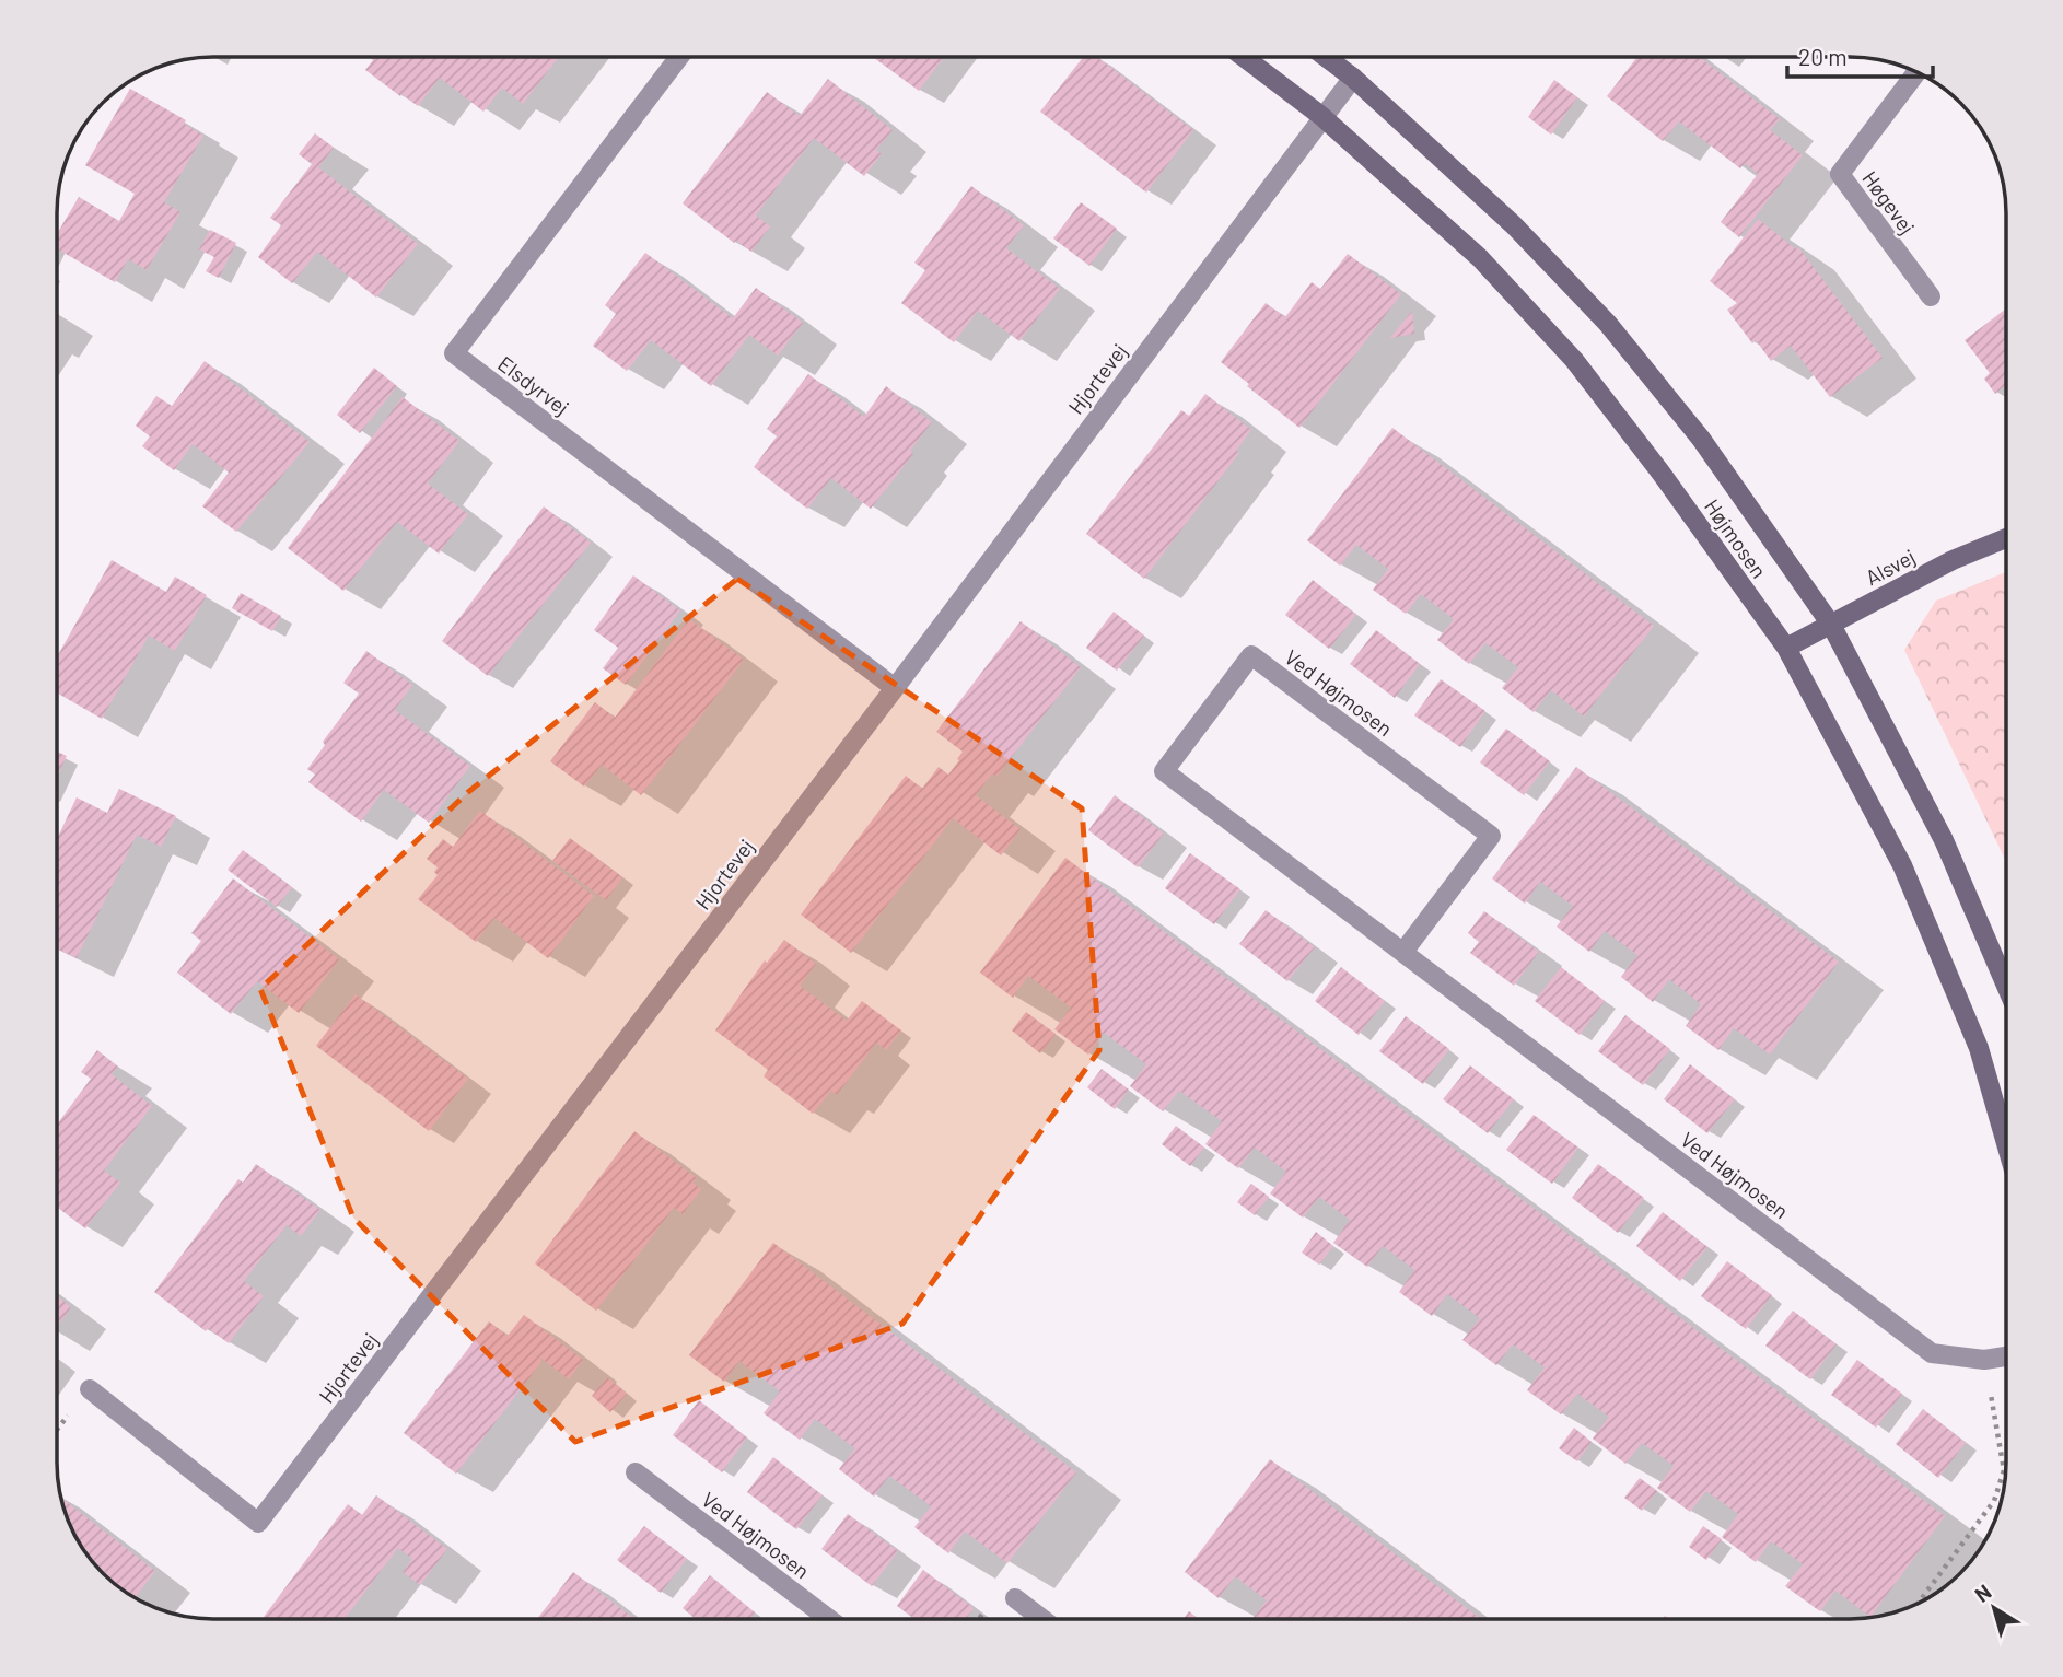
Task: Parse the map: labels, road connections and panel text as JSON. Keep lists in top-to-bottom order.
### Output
{
  "streets": {
    "street": [
      "Høgevej",
      "Hjortevej",
      "Elsdyrvej",
      "Højmosen",
      "Alsvej",
      "Ved Højmosen"
    ]
  },
  "crossings": [
    ["Hjortevej", "Elsdyrvej"],
    ["Hjortevej", "Højmosen"],
    ["Højmosen", "Alsvej"]
  ],
  "scale_bar": "20 m",
  "north": "top left"
}
